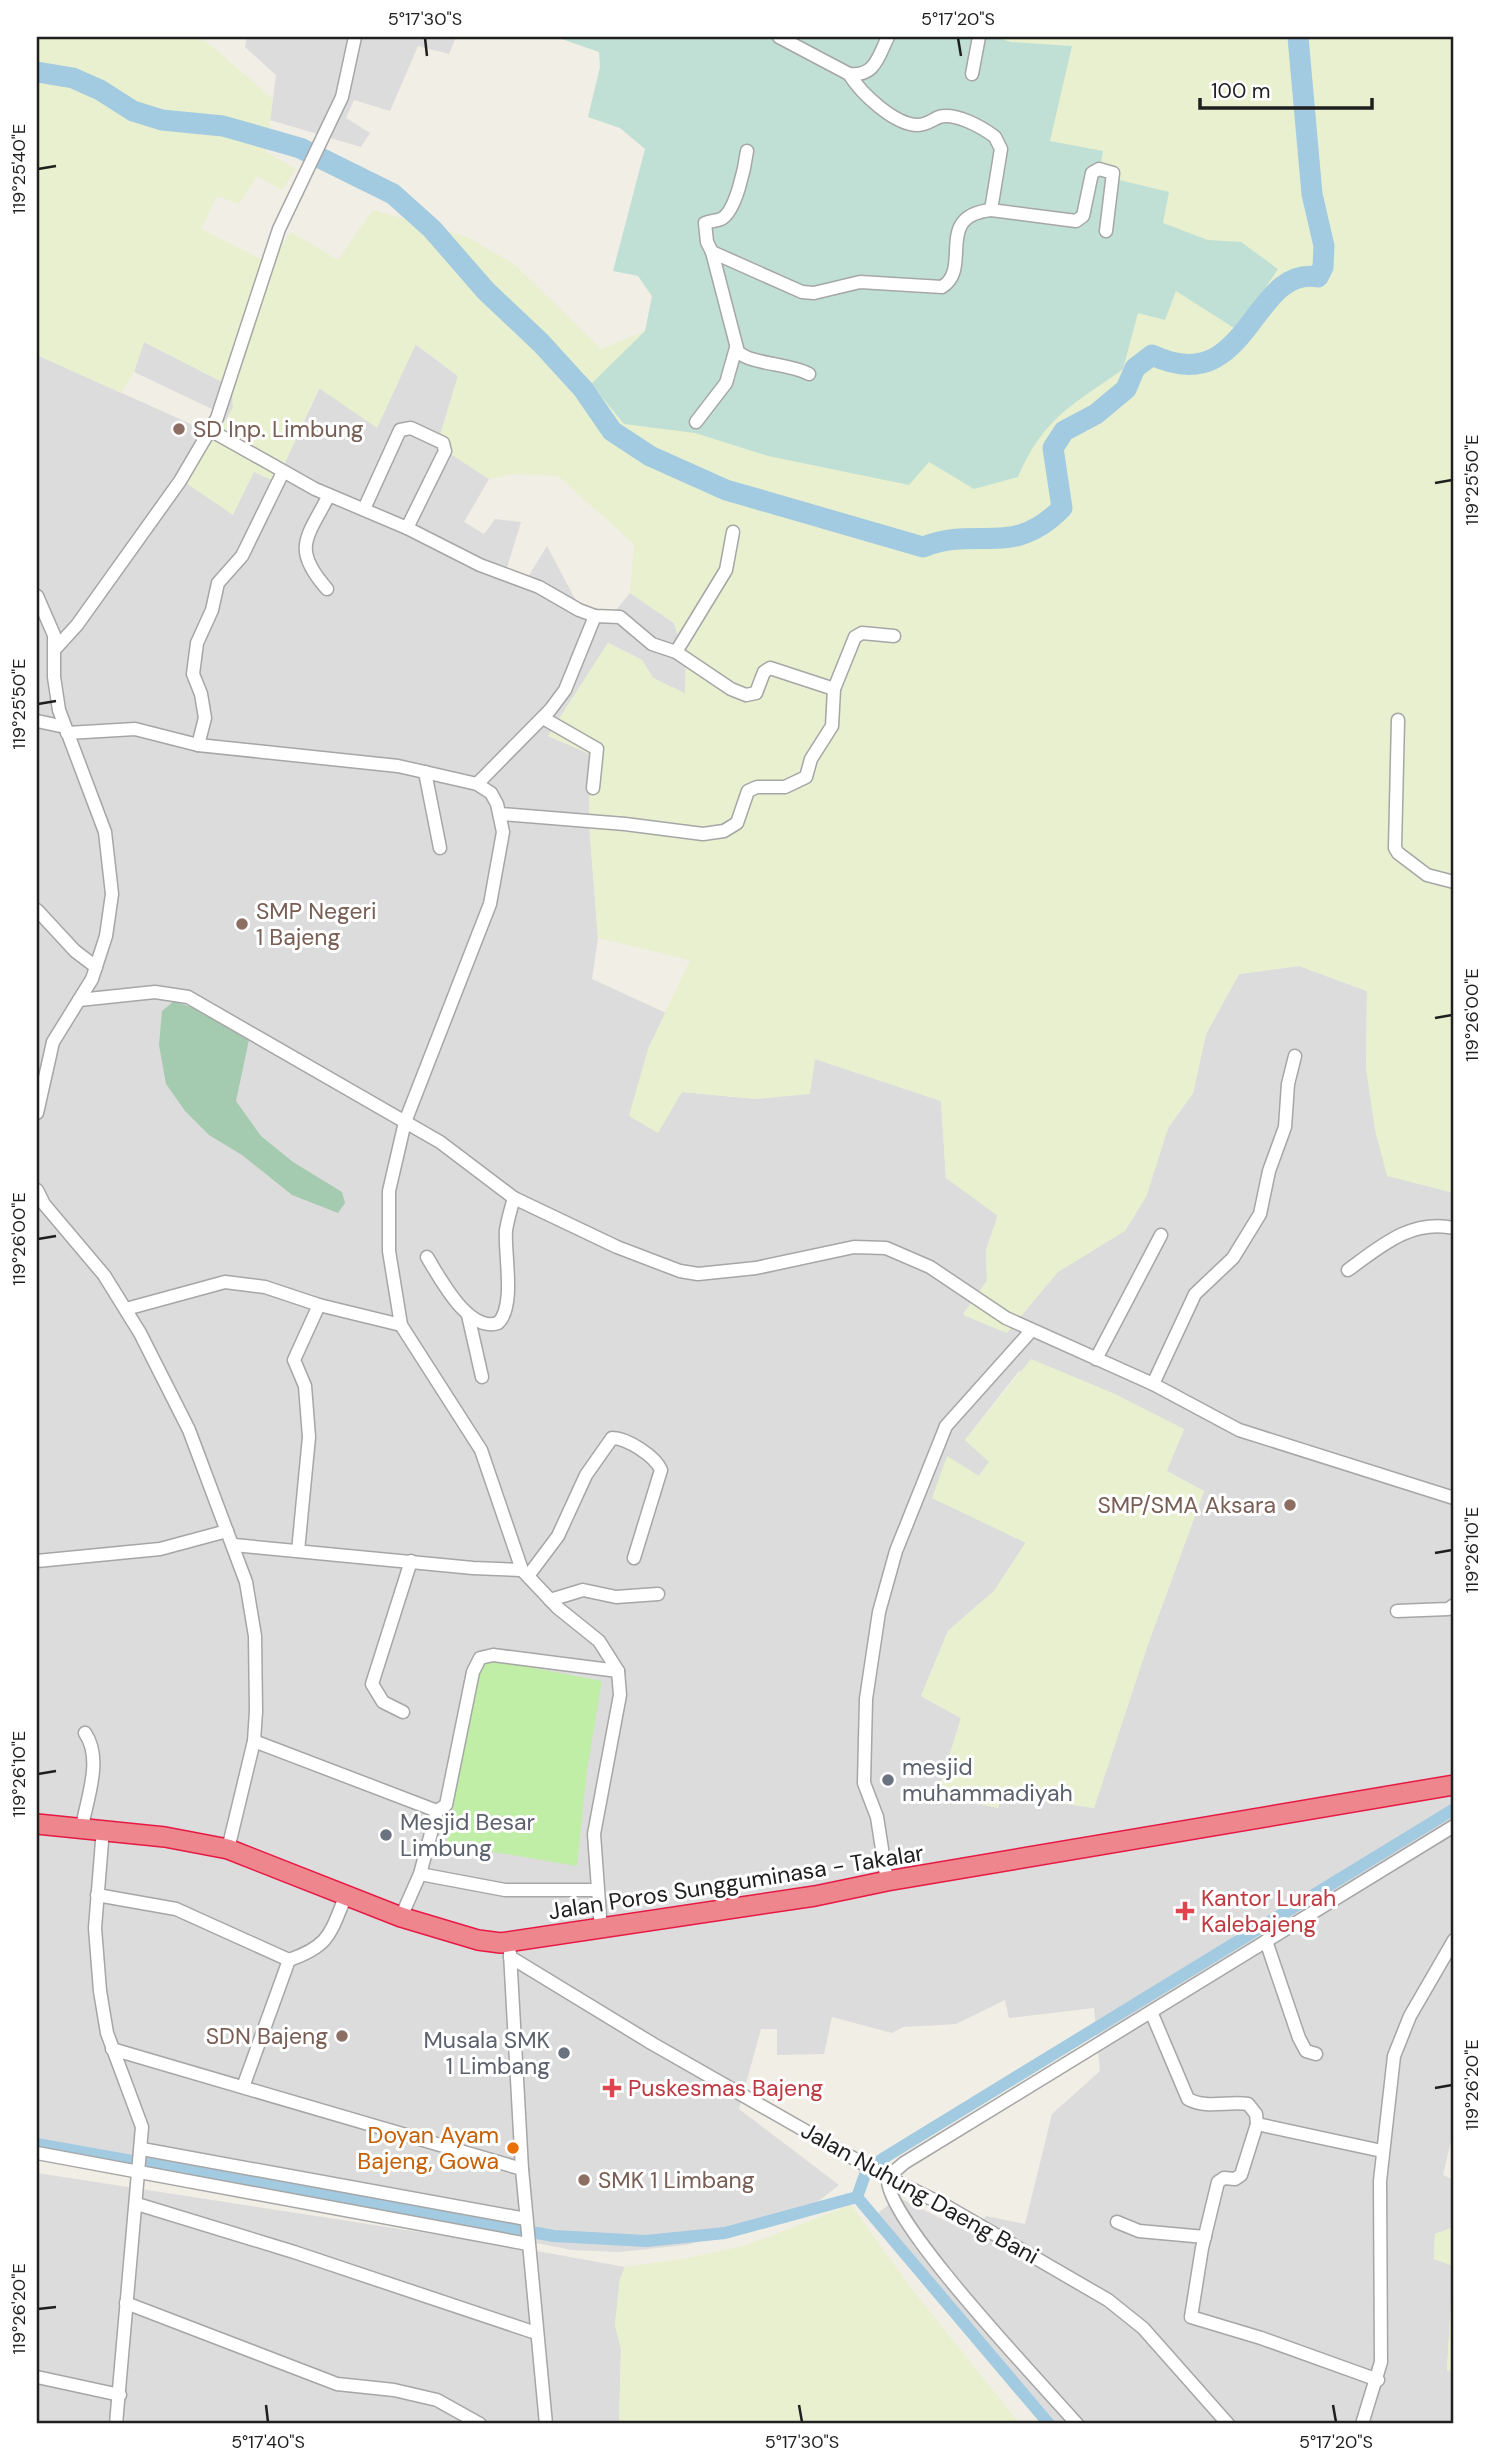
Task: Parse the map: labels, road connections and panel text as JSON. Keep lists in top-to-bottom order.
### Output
{
  "streets": {
    "highway": ["Jalan Poros Sungguminasa - Takalar"],
    "street": ["Jalan Nuhung Daeng Bani"]
  },
  "crossings": [
    ["Jalan Poros Sungguminasa - Takalar", "Jalan Nuhung Daeng Bani"]
  ],
  "places": {
    "other": [
      "SD Inp. Limbung",
      "SMP Negeri 1 Bajeng",
      "SMP/SMA Aksara",
      "mesjid muhammadiyah",
      "Mesjid Besar Limbung",
      "SDN Bajeng",
      "Musala SMK 1 Limbang",
      "Doyan Ayam Bajeng, Gowa",
      "SMK 1 Limbang"
    ],
    "health": ["Kantor Lurah Kalebajeng", "Puskesmas Bajeng"]
  },
  "scale_bar": "100 m",
  "coordinates": [
    "5°17'30\"S",
    "5°17'20\"S",
    "119°25'40\"E",
    "119°25'50\"E",
    "119°26'00\"E",
    "119°26'10\"E",
    "119°26'20\"E",
    "5°17'40\"S"
  ]
}
